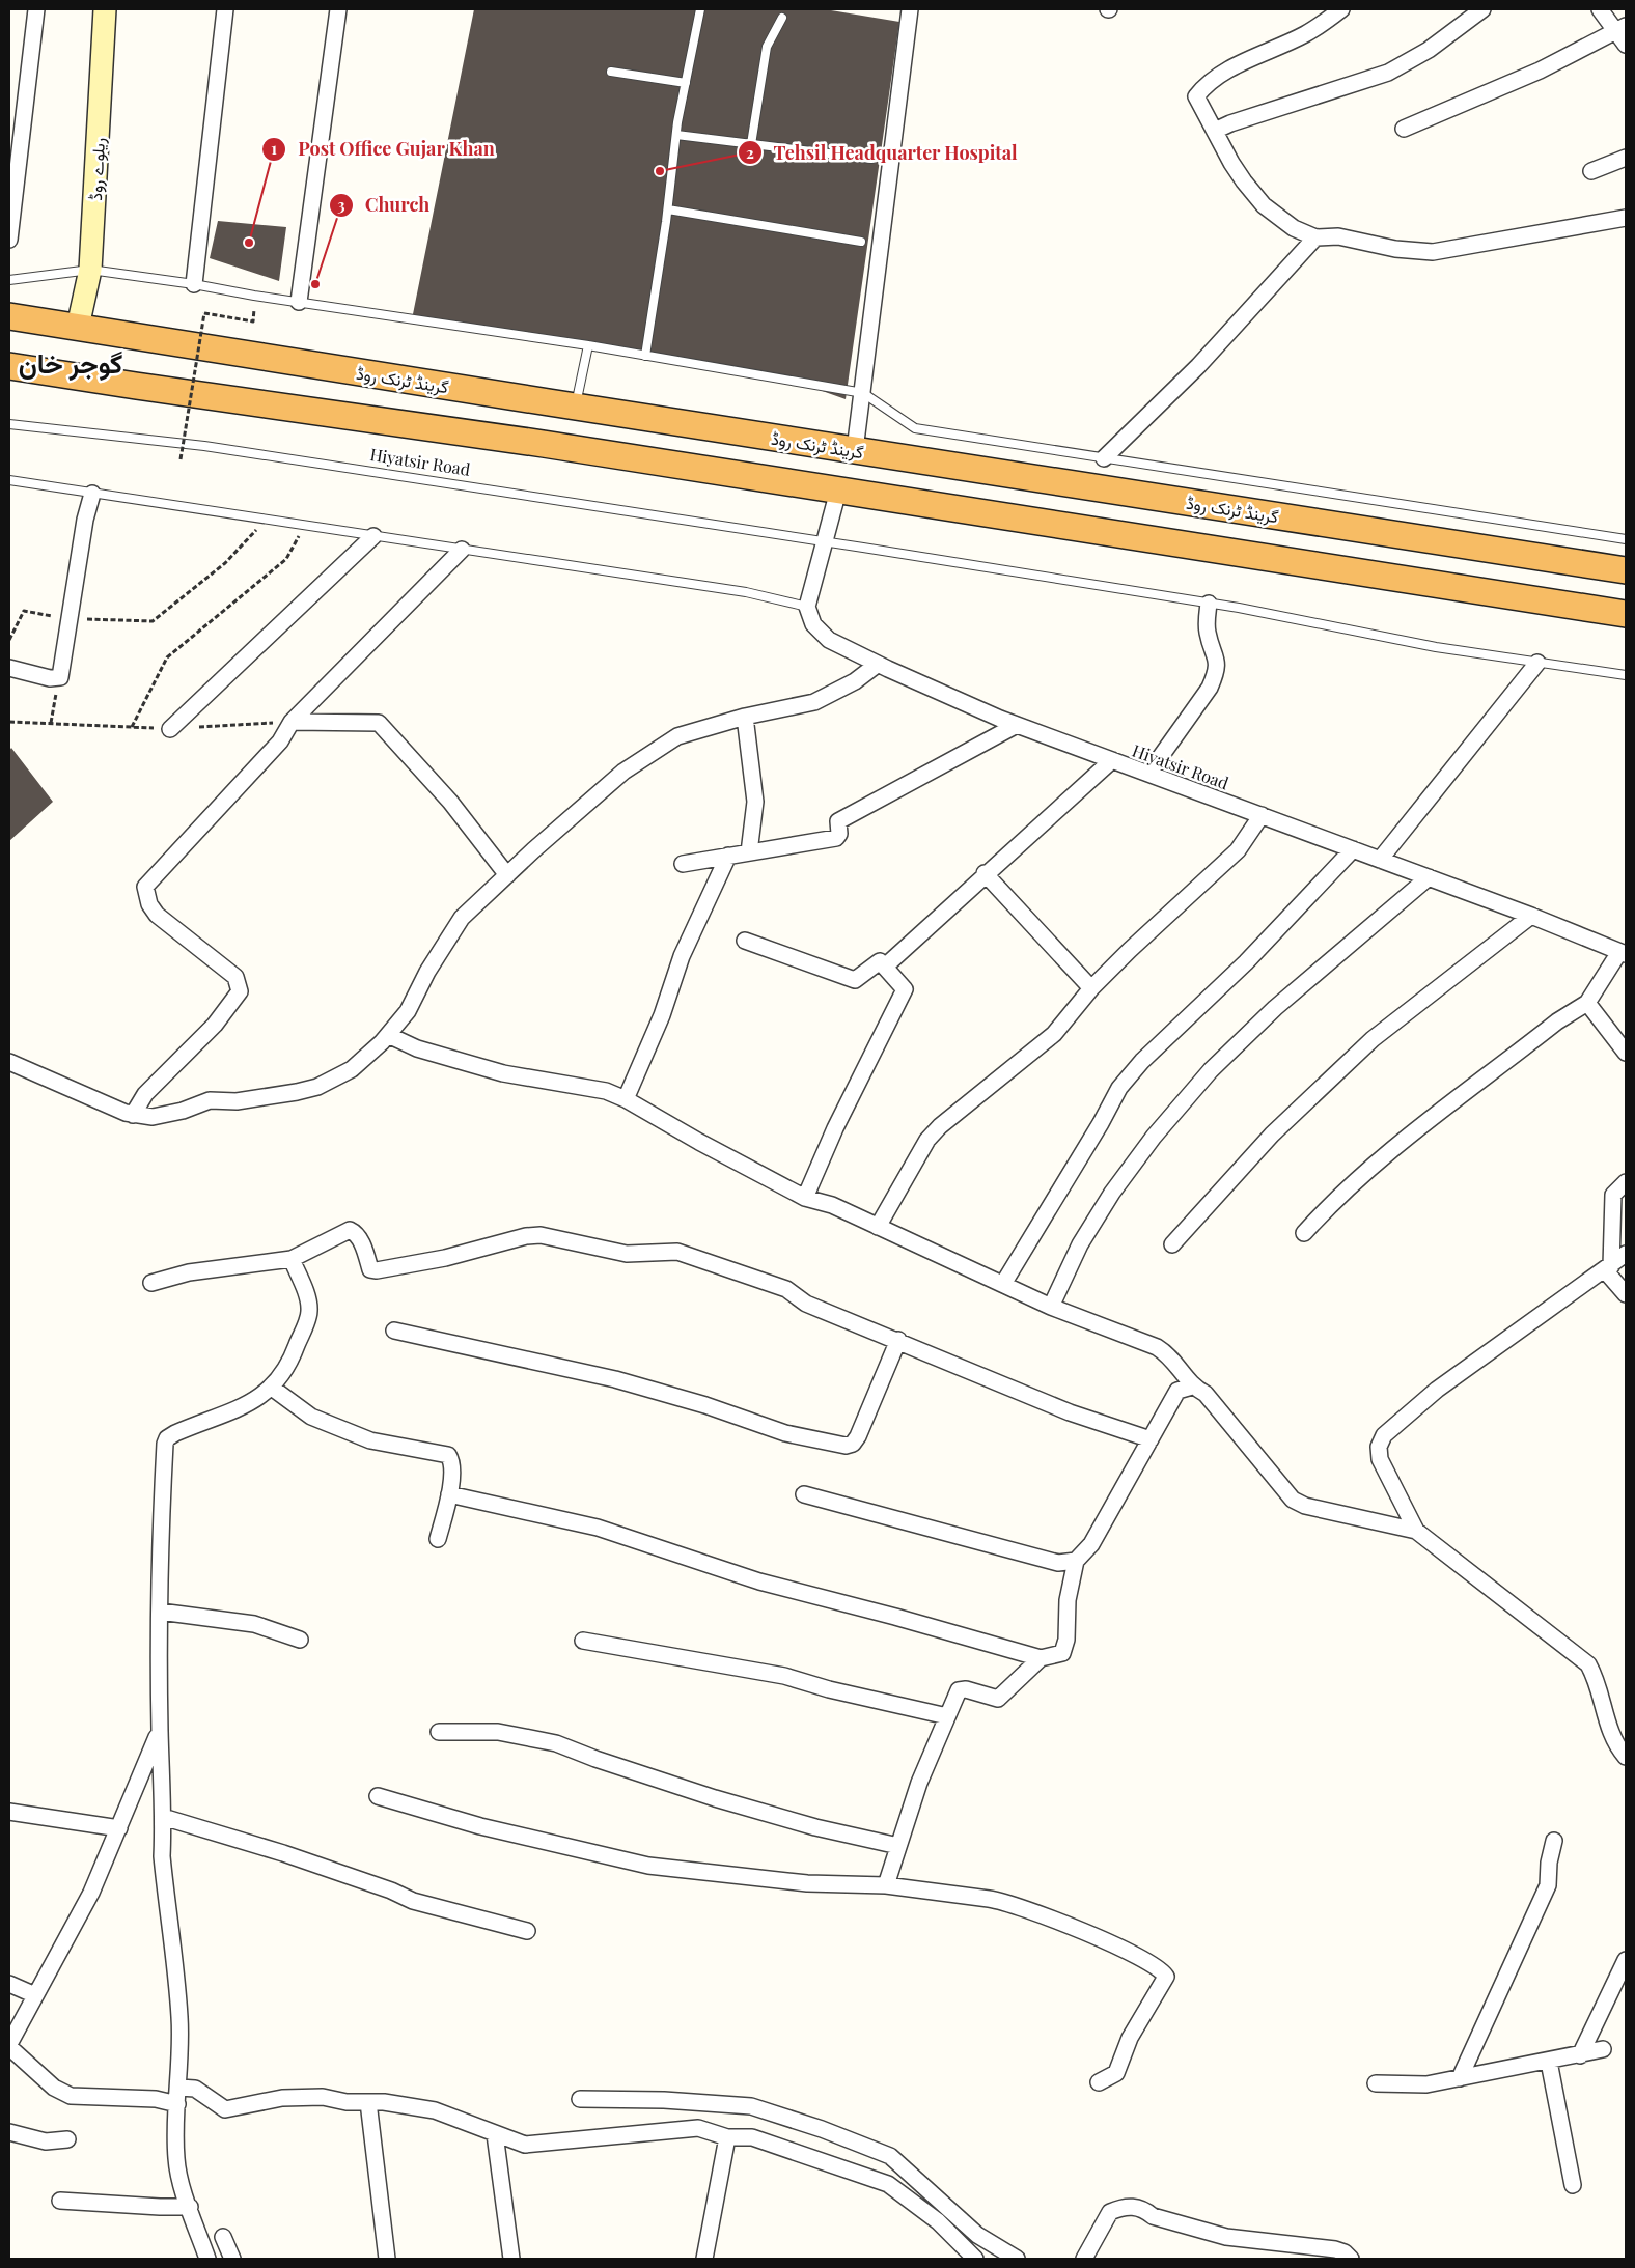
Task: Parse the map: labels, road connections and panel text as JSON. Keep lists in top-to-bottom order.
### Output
{
  "streets": {
    "highway": ["گرینڈ ٹرنک روڈ"],
    "main road": ["ریلوے روڈ"],
    "street": ["Hiyatsir Road"]
  },
  "crossings": [
    ["ریلوے روڈ", "گرینڈ ٹرنک روڈ"]
  ],
  "districts": ["گوجر خان"],
  "places": ["Tehsil Headquarter Hospital", "Post Office Gujar Khan", "Church"]
}
